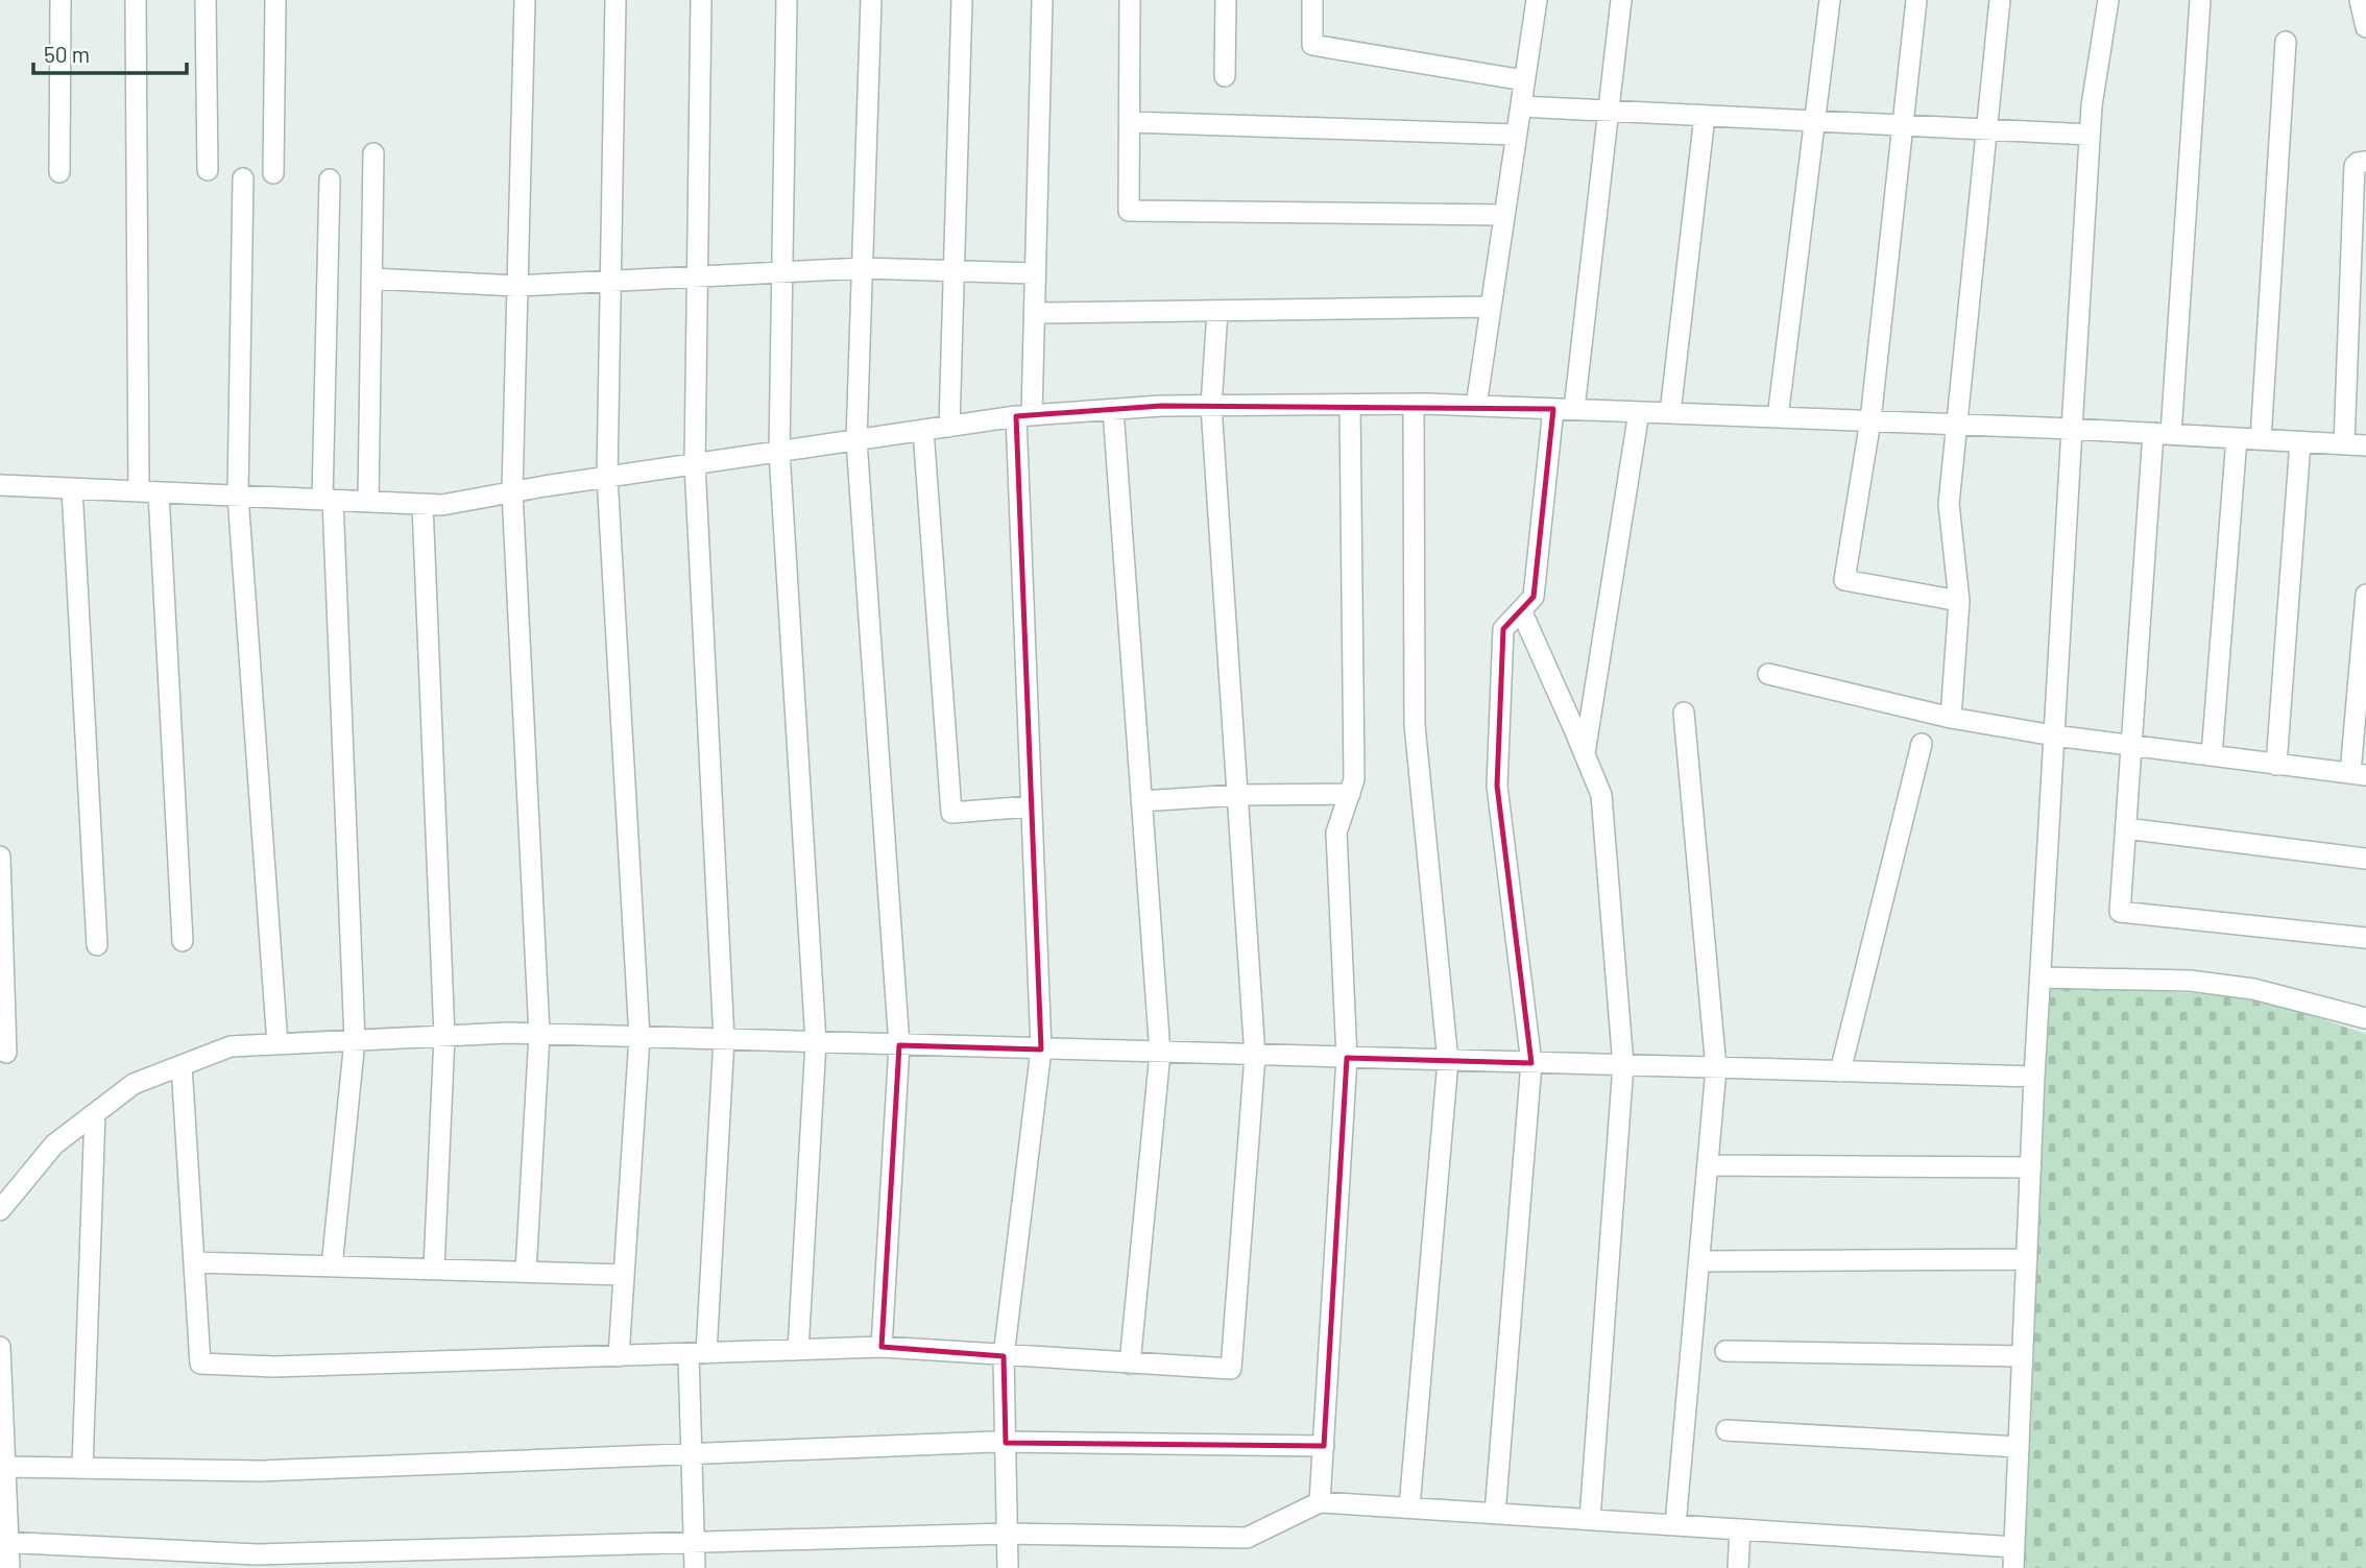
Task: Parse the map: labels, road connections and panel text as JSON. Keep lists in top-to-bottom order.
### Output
{
  "scale_bar": "50 m"
}
